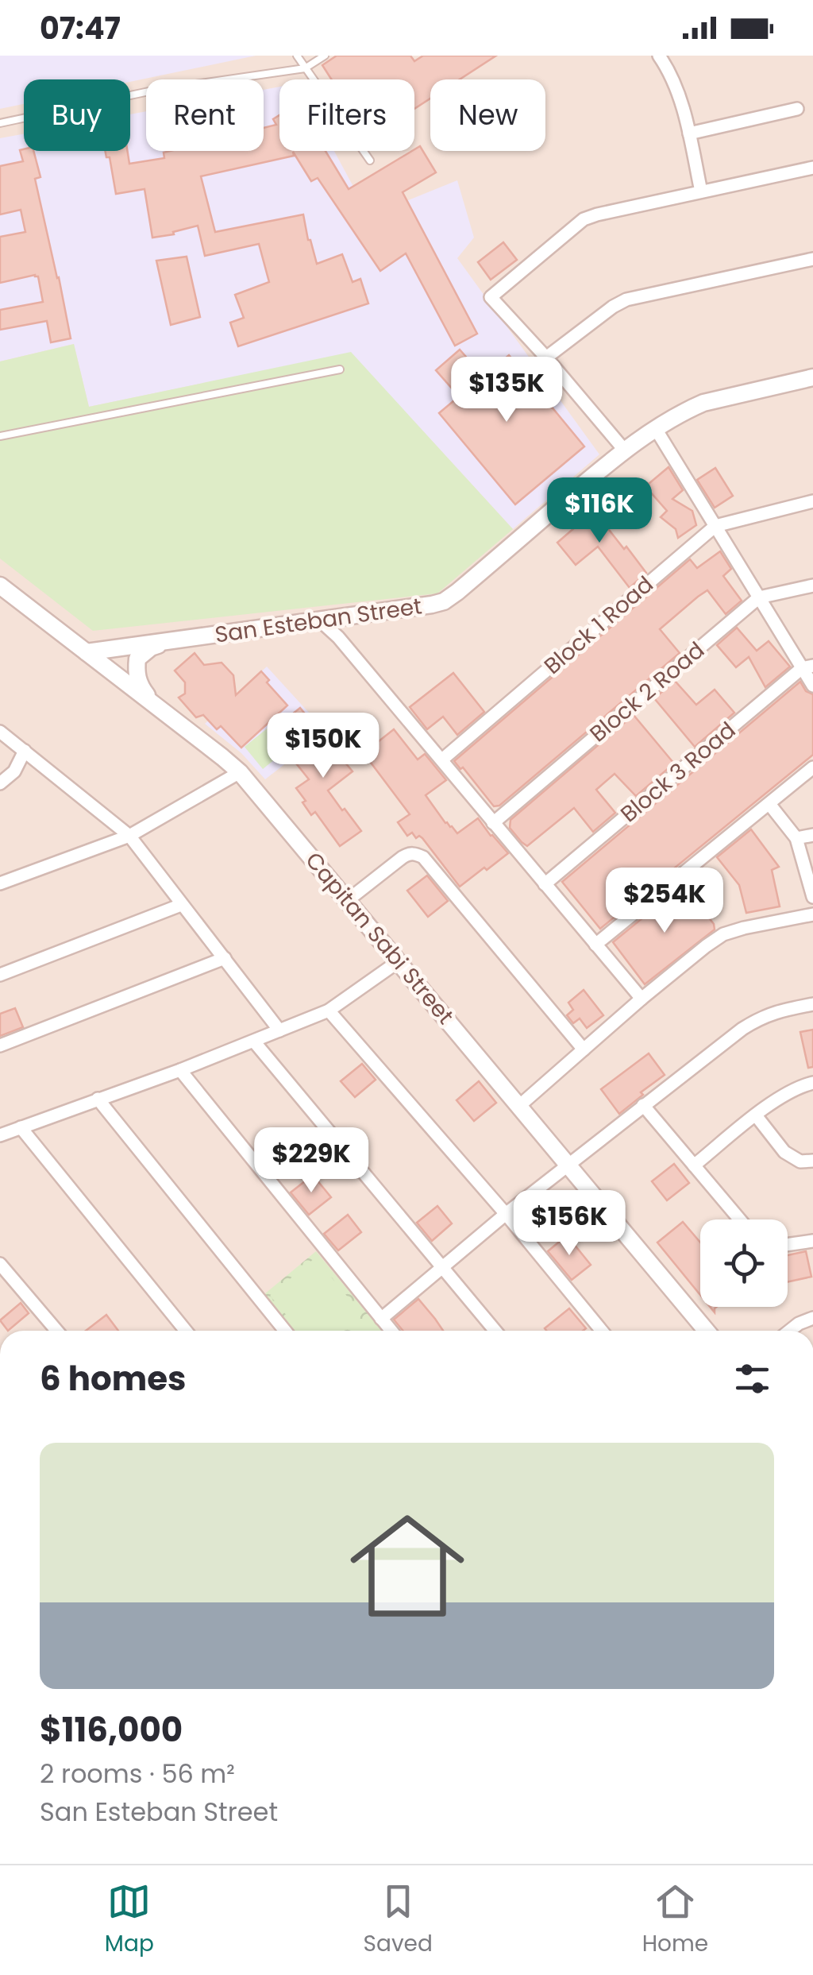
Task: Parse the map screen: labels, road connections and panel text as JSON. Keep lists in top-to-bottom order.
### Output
{
  "streets": {
    "street": [
      "San Esteban Street",
      "Block 1 Road",
      "Block 2 Road",
      "Block 3 Road",
      "Capitan Sabi Street"
    ]
  },
  "crossings": [
    ["San Esteban Street", "Capitan Sabi Street"]
  ],
  "page": {
    "status": "07:47",
    "chip": [
      "Buy",
      "Rent",
      "Filters",
      "New"
    ],
    "price": [
      "$135K",
      "$116K",
      "$150K",
      "$254K",
      "$229K",
      "$156K"
    ],
    "heading": "6 homes",
    "list": [
      {
        "name": "$116,000",
        "note": "2 rooms · 56 m² · San Esteban Street"
      }
    ],
    "tabs": ["Map", "Saved", "Home"]
  }
}
